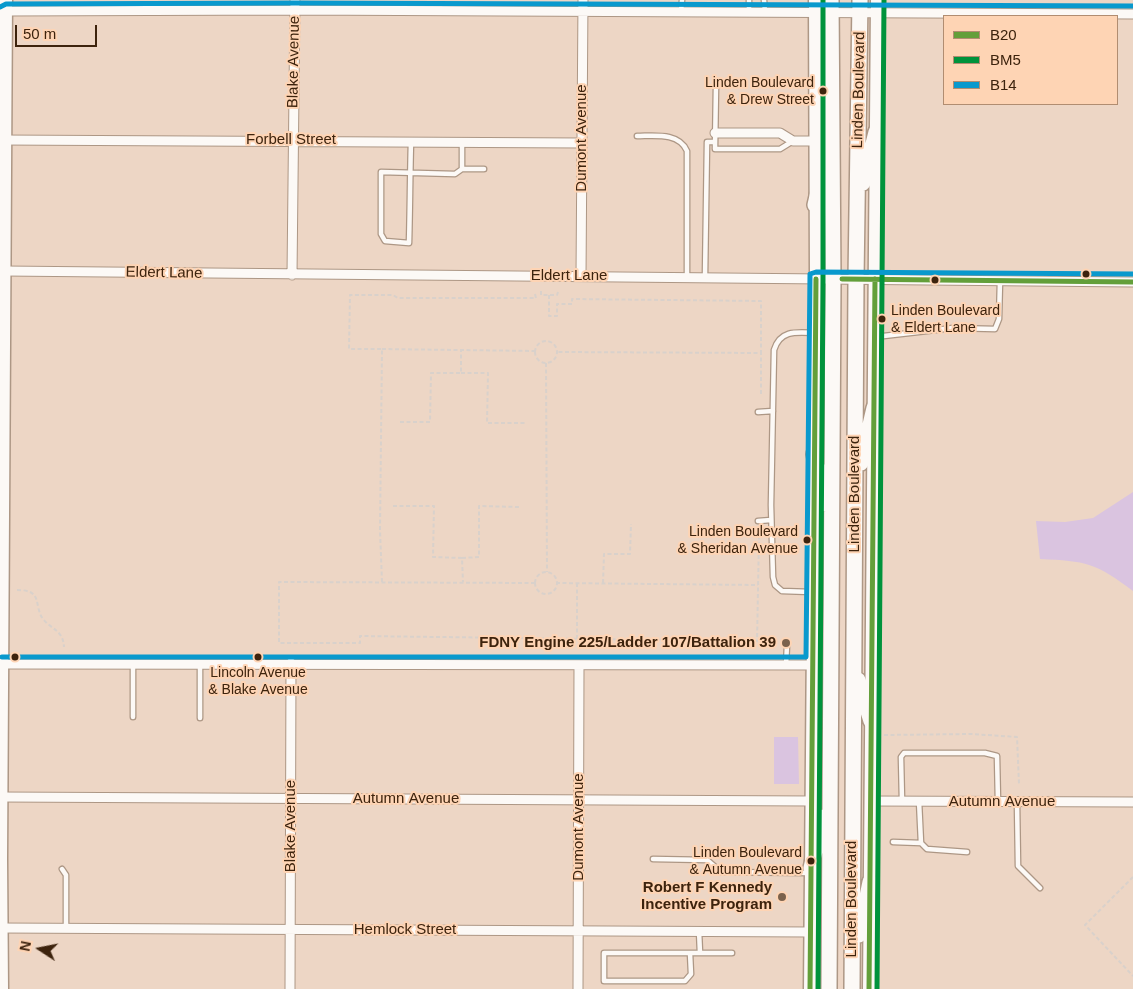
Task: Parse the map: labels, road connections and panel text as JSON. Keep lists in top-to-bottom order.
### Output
{
  "streets": {
    "highway": ["Linden Boulevard"],
    "street": [
      "Blake Avenue",
      "Dumont Avenue",
      "Forbell Street",
      "Eldert Lane",
      "Autumn Avenue",
      "Hemlock Street"
    ]
  },
  "crossings": [
    ["Blake Avenue", "Forbell Street"],
    ["Blake Avenue", "Eldert Lane"],
    ["Blake Avenue", "Autumn Avenue"],
    ["Blake Avenue", "Hemlock Street"],
    ["Linden Boulevard", "Eldert Lane"],
    ["Linden Boulevard", "Autumn Avenue"],
    ["Dumont Avenue", "Forbell Street"],
    ["Dumont Avenue", "Eldert Lane"],
    ["Dumont Avenue", "Autumn Avenue"],
    ["Dumont Avenue", "Hemlock Street"]
  ],
  "places": [
    "Linden Boulevard & Drew Street",
    "Linden Boulevard & Eldert Lane",
    "Linden Boulevard & Sheridan Avenue",
    "FDNY Engine 225/Ladder 107/Battalion 39",
    "Lincoln Avenue & Blake Avenue",
    "Linden Boulevard & Autumn Avenue",
    "Robert F Kennedy Incentive Program"
  ],
  "lines": ["transit line BM5", "transit line B14", "transit line B20"],
  "legend": ["B20", "BM5", "B14"],
  "scale_bar": "50 m",
  "north": "left"
}
